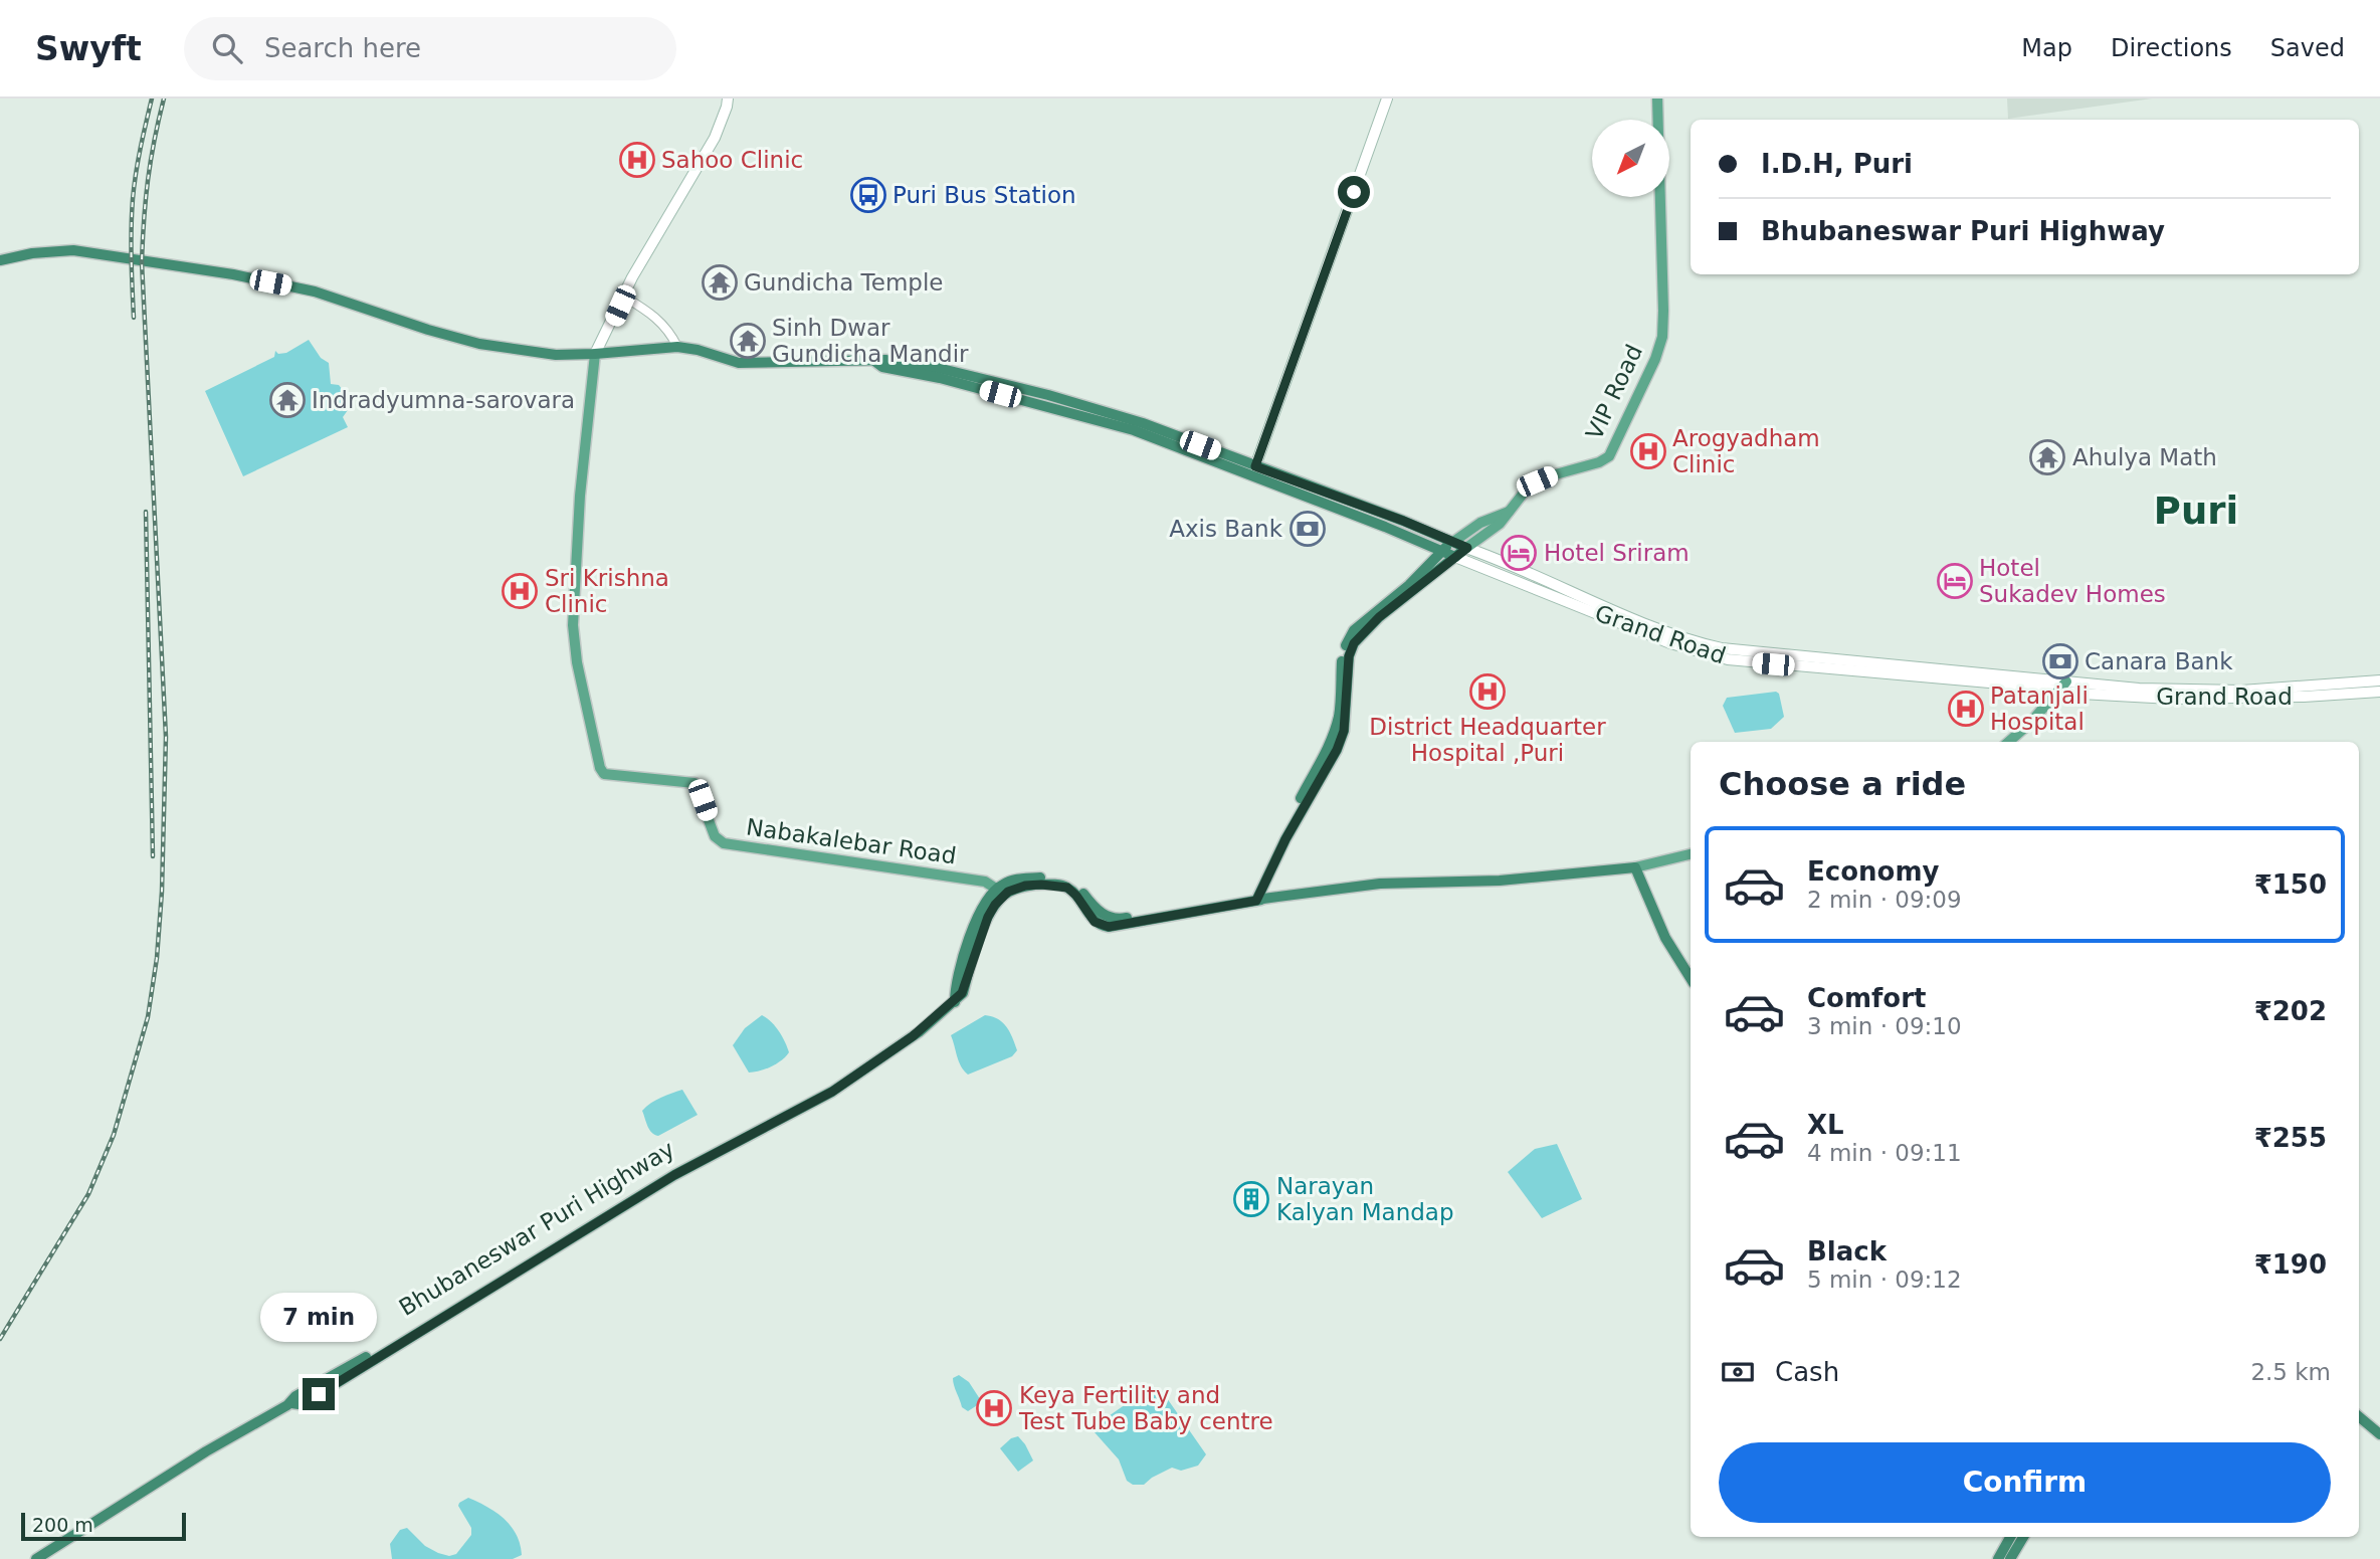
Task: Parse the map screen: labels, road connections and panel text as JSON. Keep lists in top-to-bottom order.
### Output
{
  "streets": {
    "highway": ["Bhubaneswar Puri Highway"],
    "main road": ["VIP Road", "Grand Road", "Nabakalebar Road"]
  },
  "crossings": [
    ["VIP Road", "Grand Road"]
  ],
  "districts": ["Puri"],
  "places": {
    "hospital": [
      "Sahoo Clinic",
      "Arogyadham Clinic",
      "Sri Krishna Clinic",
      "District Headquarter Hospital ,Puri",
      "Patanjali Hospital",
      "Keya Fertility and Test Tube Baby centre"
    ],
    "bus stop": ["Puri Bus Station"],
    "temple": [
      "Gundicha Temple",
      "Sinh Dwar Gundicha Mandir",
      "Indradyumna-sarovara",
      "Ahulya Math"
    ],
    "bank": ["Axis Bank", "Canara Bank"],
    "hotel": ["Hotel Sriram", "Hotel Sukadev Homes"],
    "building": ["Narayan Kalyan Mandap"]
  },
  "scale_bar": "200 m",
  "north": "bottom left",
  "page": {
    "header": "Swyft",
    "search": "Search here",
    "nav": ["Map", "Directions", "Saved"],
    "banner": ["I.D.H, Puri", "Bhubaneswar Puri Highway"],
    "heading": "Choose a ride",
    "list": [
      {
        "name": "Economy",
        "note": "2 min · 09:09",
        "value": "₹150"
      },
      {
        "name": "Comfort",
        "note": "3 min · 09:10",
        "value": "₹202"
      },
      {
        "name": "XL",
        "note": "4 min · 09:11",
        "value": "₹255"
      },
      {
        "name": "Black",
        "note": "5 min · 09:12",
        "value": "₹190"
      }
    ],
    "bubble": "7 min",
    "pay": ["Cash", "2.5 km"],
    "buttons": "Confirm",
    "scale": "200 m"
  }
}
